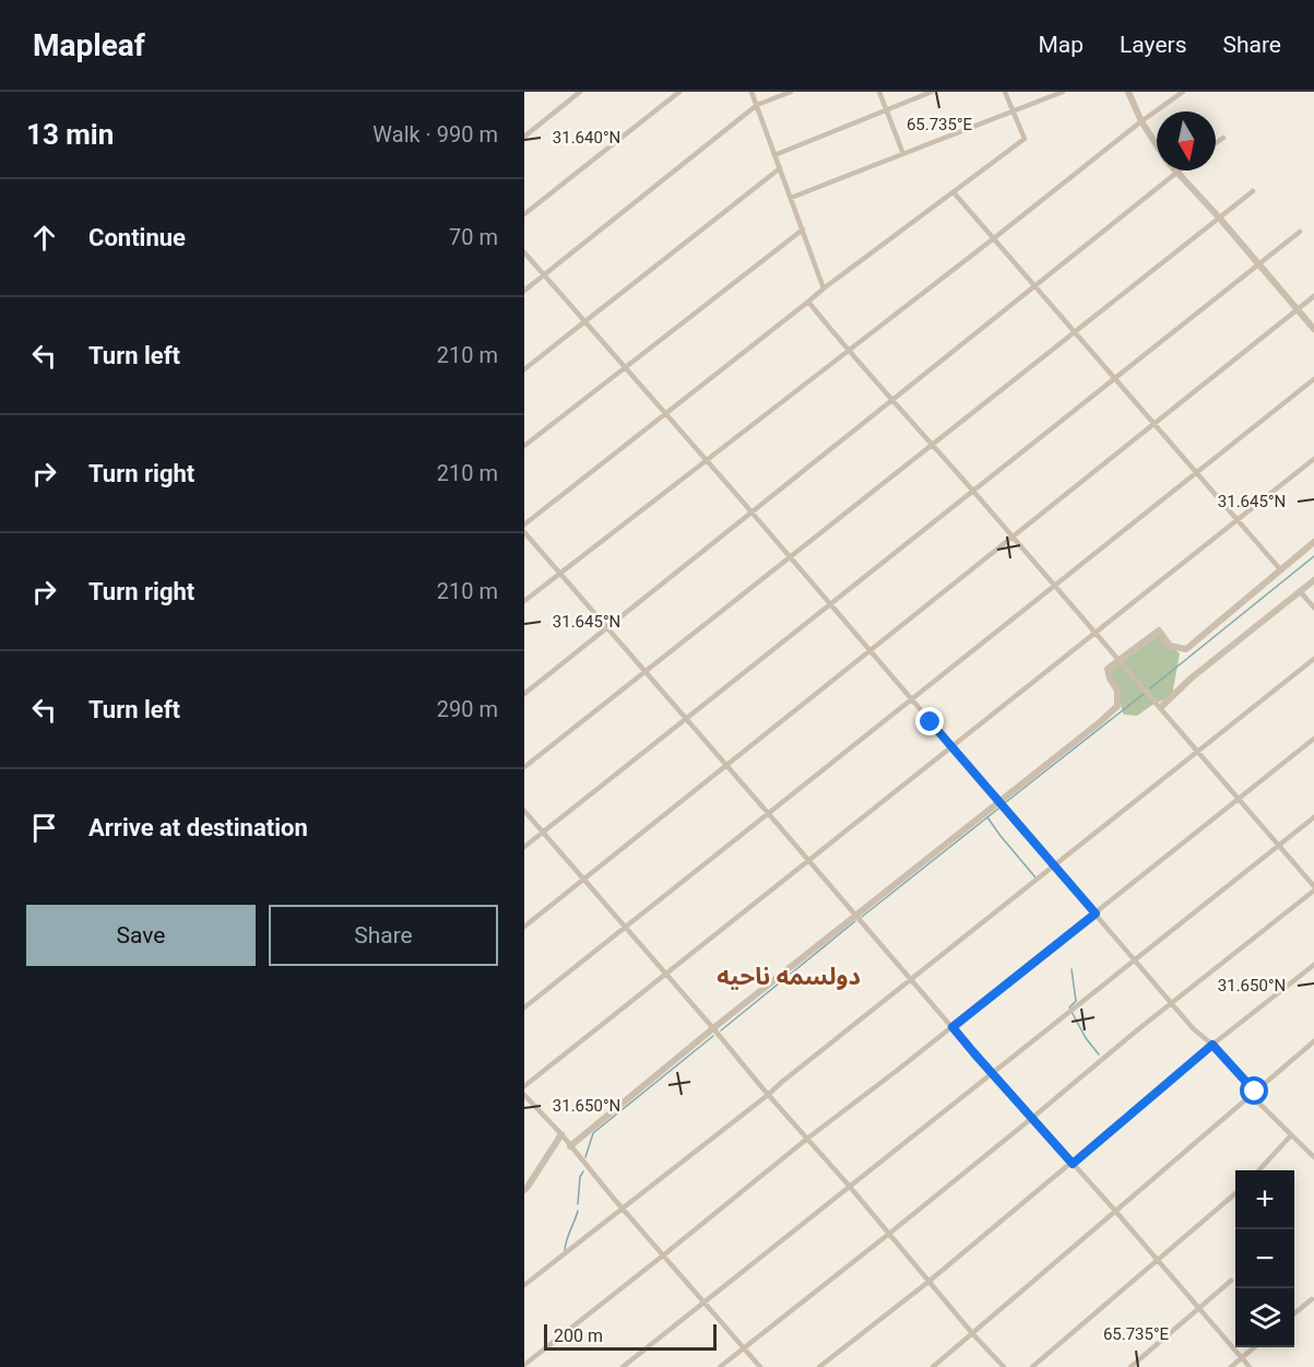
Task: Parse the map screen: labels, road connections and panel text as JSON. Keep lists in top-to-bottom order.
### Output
{
  "districts": ["دولسمه ناحیه"],
  "scale_bar": "200 m",
  "north": "bottom",
  "page": {
    "header": "Mapleaf",
    "nav": ["Map", "Layers", "Share"],
    "heading": ["13 min", "Walk · 990 m"],
    "list": [
      ["Continue", "70 m"],
      ["Turn left", "210 m"],
      ["Turn right", "210 m"],
      ["Turn right", "210 m"],
      ["Turn left", "290 m"],
      "Arrive at destination"
    ],
    "buttons": ["Save", "Share"],
    "map_buttons": ["+", "−"],
    "scale": "200 m"
  },
  "coordinates": [
    "65.735°E",
    "31.640°N",
    "31.645°N",
    "31.650°N"
  ]
}
